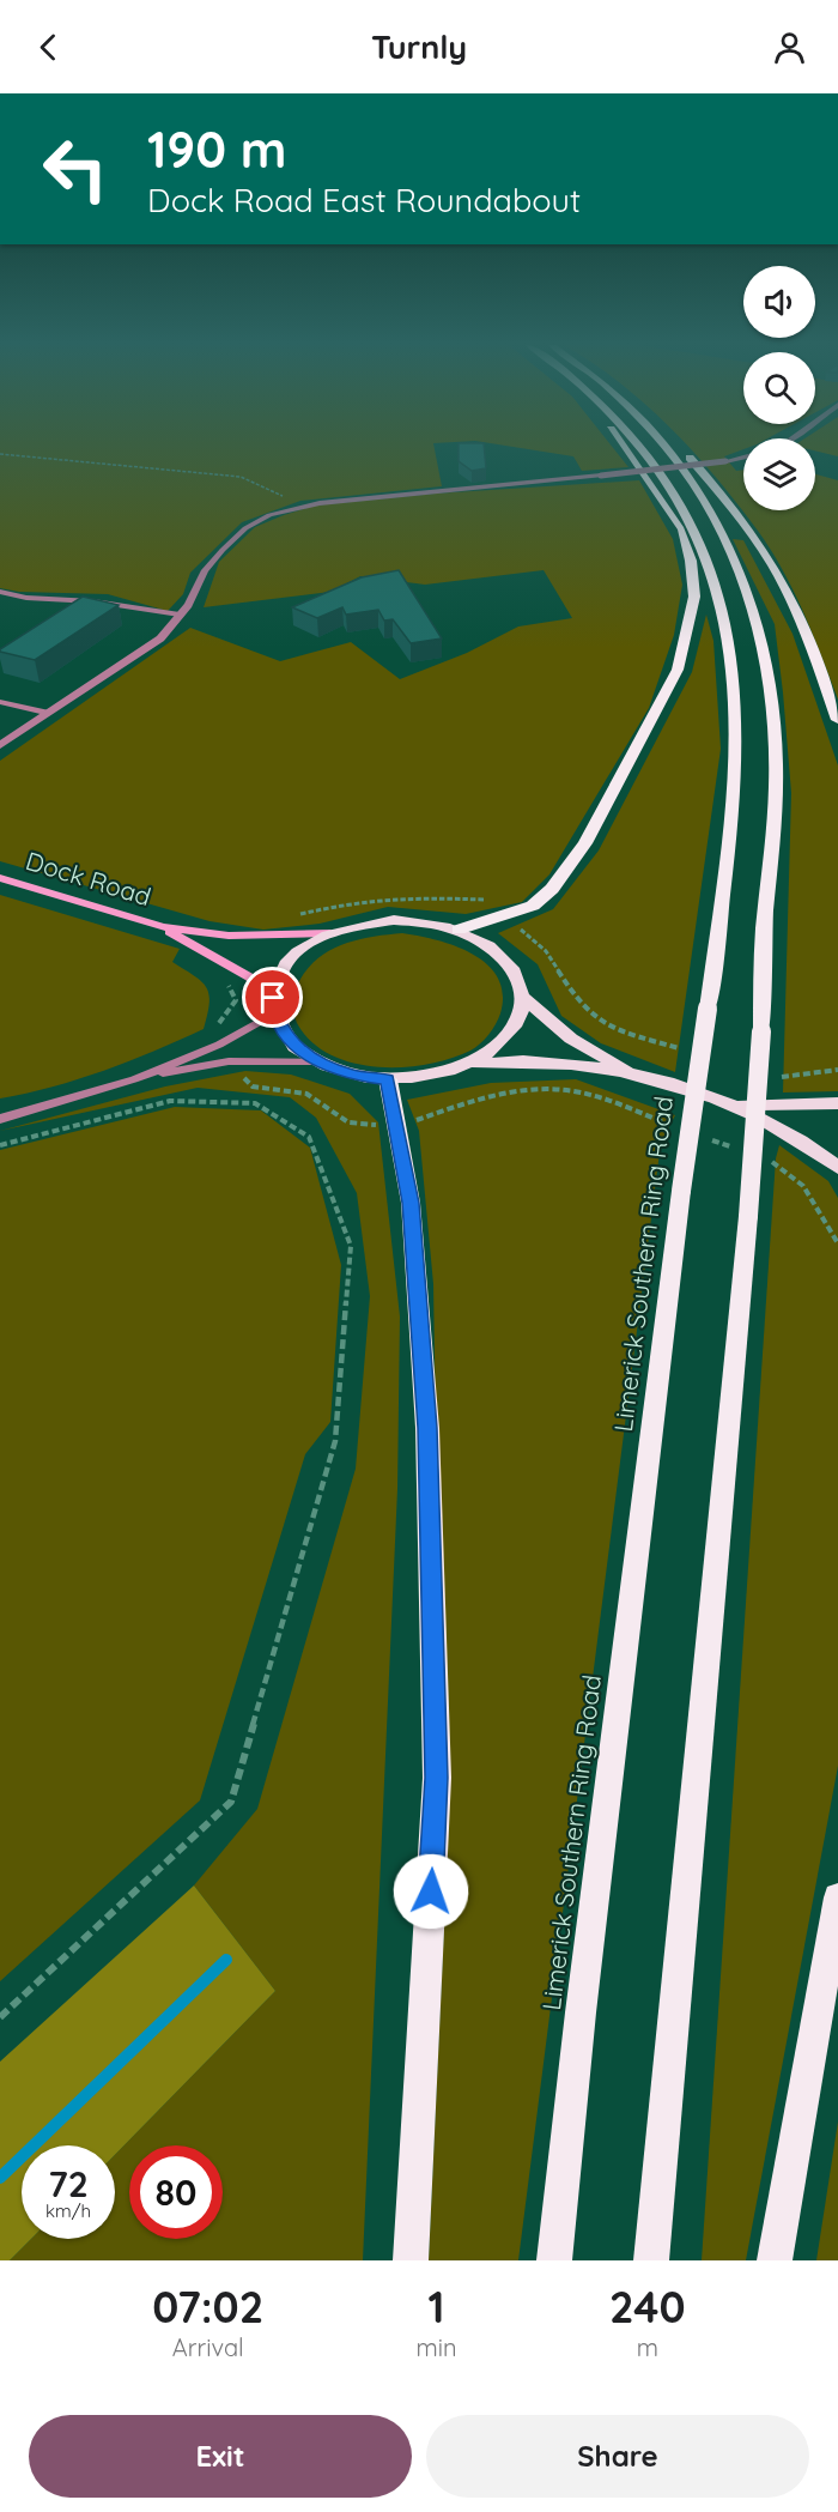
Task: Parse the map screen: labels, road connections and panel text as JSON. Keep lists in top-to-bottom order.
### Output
{
  "streets": {
    "highway": ["Limerick Southern Ring Road"],
    "main road": ["Dock Road"]
  },
  "page": {
    "header": "Turnly",
    "turn": ["190 m", "Dock Road East Roundabout"],
    "speed": "72 km/h",
    "limit": "80",
    "eta": [
      "07:02",
      "Arrival",
      "1",
      "min",
      "240",
      "m"
    ],
    "buttons": ["Exit", "Share"]
  }
}
